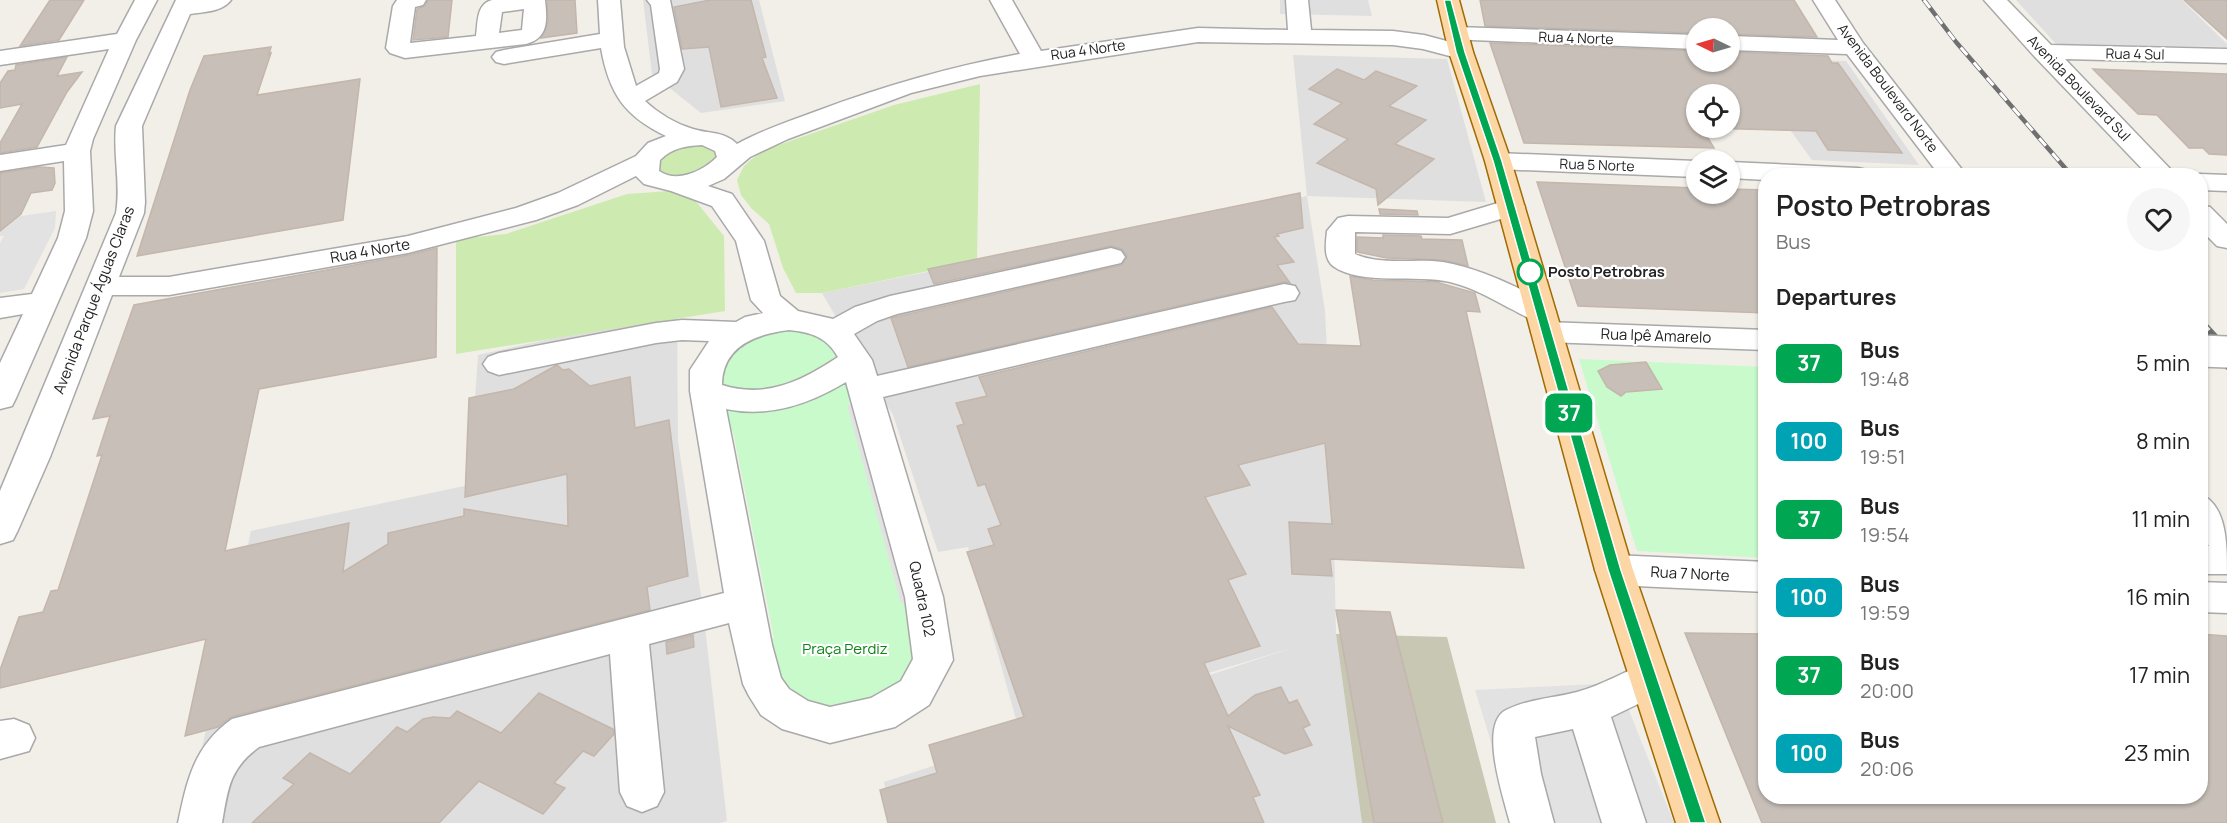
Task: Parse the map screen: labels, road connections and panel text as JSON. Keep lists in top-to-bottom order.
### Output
{
  "streets": {
    "street": [
      "Rua 4 Norte",
      "Rua 4 Sul",
      "Avenida Boulevard Norte",
      "Avenida Boulevard Sul",
      "Rua 5 Norte",
      "Avenida Parque Águas Claras",
      "Rua Ipê Amarelo",
      "Rua 7 Norte",
      "Quadra 102"
    ]
  },
  "crossings": [
    ["Rua 4 Norte", "Avenida Parque Águas Claras"],
    ["Rua 4 Sul", "Avenida Boulevard Sul"]
  ],
  "parks": ["Praça Perdiz"],
  "places": ["Posto Petrobras"],
  "lines": ["bus line 37"],
  "north": "left",
  "page": {
    "on_map": "37",
    "heading": [
      ["Posto Petrobras", "Bus"],
      "Departures"
    ],
    "list": [
      {
        "mark": "37",
        "name": "Bus",
        "note": "19:48",
        "value": "5 min"
      },
      {
        "mark": "100",
        "name": "Bus",
        "note": "19:51",
        "value": "8 min"
      },
      {
        "mark": "37",
        "name": "Bus",
        "note": "19:54",
        "value": "11 min"
      },
      {
        "mark": "100",
        "name": "Bus",
        "note": "19:59",
        "value": "16 min"
      },
      {
        "mark": "37",
        "name": "Bus",
        "note": "20:00",
        "value": "17 min"
      },
      {
        "mark": "100",
        "name": "Bus",
        "note": "20:06",
        "value": "23 min"
      }
    ]
  }
}
